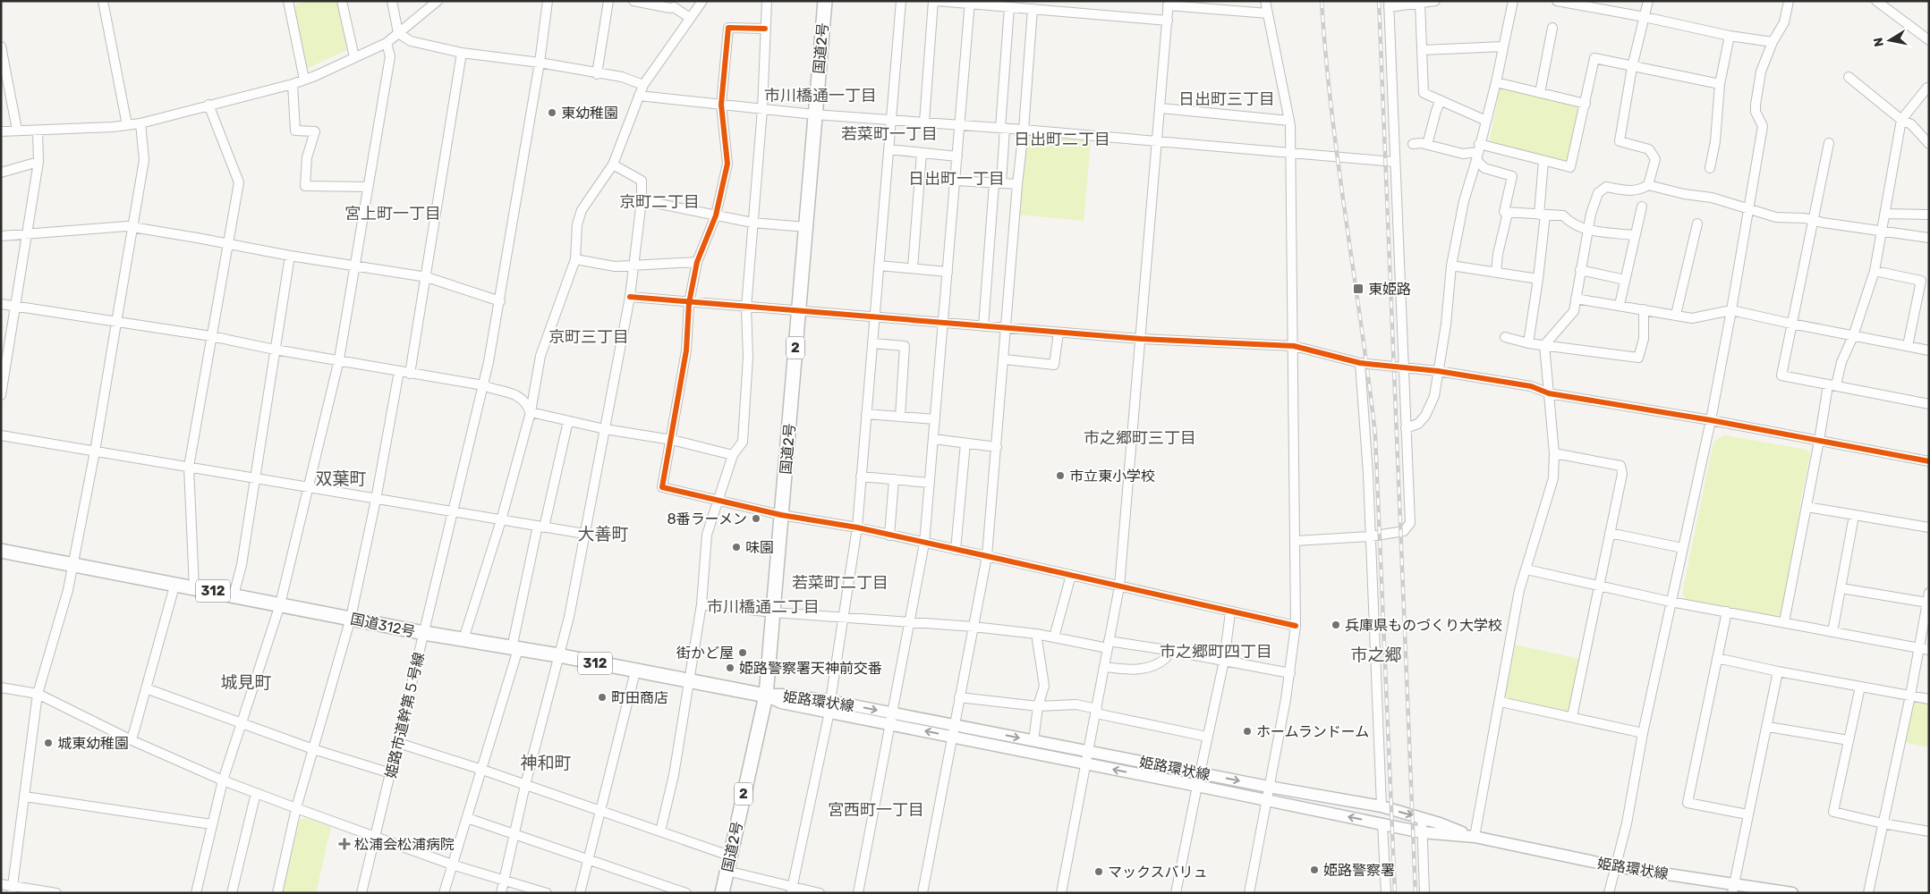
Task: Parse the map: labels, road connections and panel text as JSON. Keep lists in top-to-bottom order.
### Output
{
  "streets": {
    "highway": [
      "国道2号",
      "2",
      "312",
      "国道312号"
    ],
    "main road": ["姫路環状線"],
    "street": ["姫路市道幹第５号線"]
  },
  "crossings": [
    ["国道2号", "国道312号"],
    ["国道2号", "姫路環状線"],
    ["国道312号", "姫路環状線"],
    ["国道312号", "姫路市道幹第５号線"]
  ],
  "districts": [
    "市川橋通一丁目",
    "日出町三丁目",
    "若菜町一丁目",
    "日出町二丁目",
    "日出町一丁目",
    "京町二丁目",
    "宮上町一丁目",
    "京町三丁目",
    "市之郷町三丁目",
    "双葉町",
    "大善町",
    "若菜町二丁目",
    "市川橋通二丁目",
    "市之郷町四丁目",
    "市之郷",
    "城見町",
    "神和町",
    "宮西町一丁目"
  ],
  "places": {
    "other": [
      "東幼稚園",
      "市立東小学校",
      "8番ラーメン",
      "味園",
      "兵庫県ものづくり大学校",
      "街かど屋",
      "姫路警察署天神前交番",
      "町田商店",
      "ホームランドーム",
      "城東幼稚園",
      "姫路警察署",
      "マックスバリュ"
    ],
    "transit": ["東姫路"],
    "health": ["松浦会松浦病院"]
  },
  "north": "left"
}
